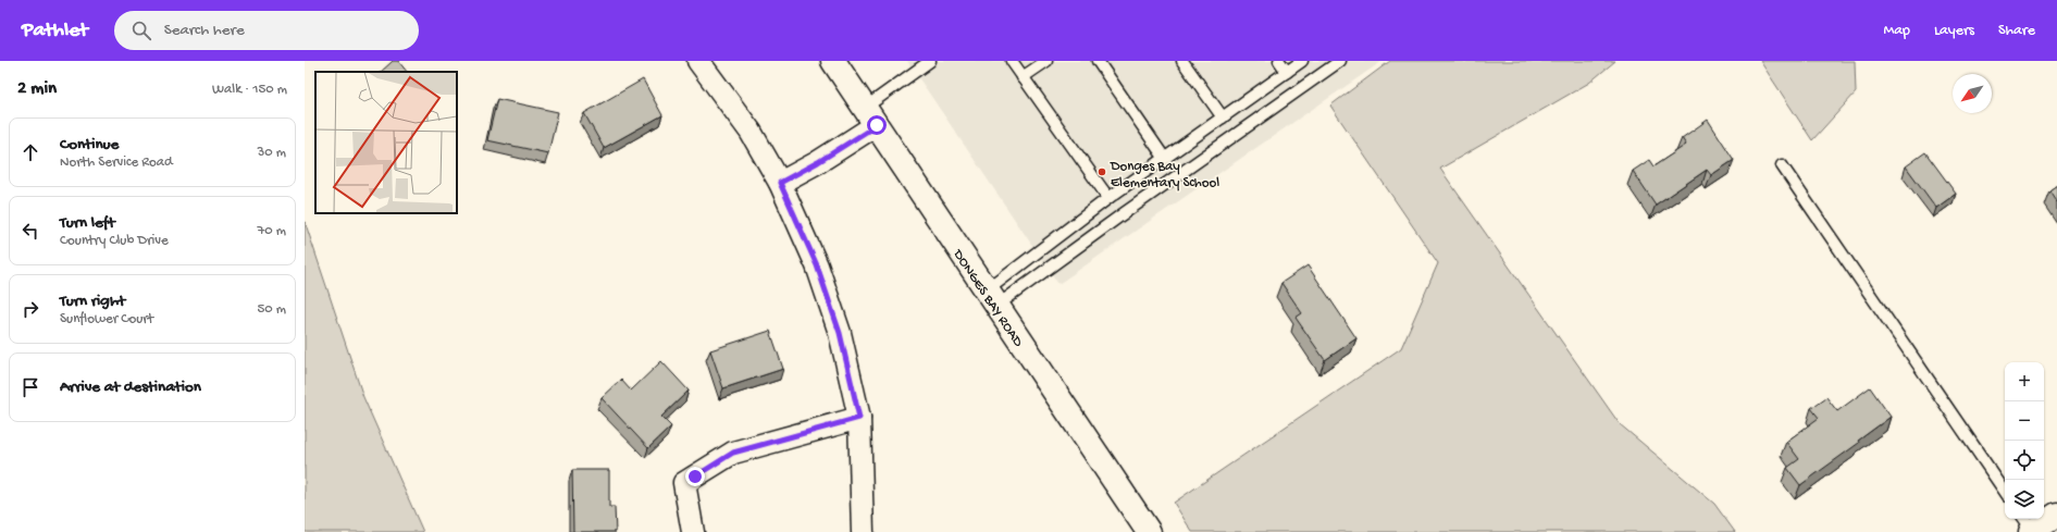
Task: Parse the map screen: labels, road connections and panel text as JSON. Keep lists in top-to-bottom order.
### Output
{
  "streets": {
    "street": ["DONGES BAY ROAD"]
  },
  "places": ["Donges Bay Elementary School"],
  "north": "bottom left",
  "page": {
    "header": "Pathlet",
    "search": "Search here",
    "nav": ["Map", "Layers", "Share"],
    "heading": ["2 min", "Walk · 150 m"],
    "list": [
      ["Continue", "North Service Road", "30 m"],
      ["Turn left", "Country Club Drive", "70 m"],
      ["Turn right", "Sunflower Court", "50 m"],
      "Arrive at destination"
    ],
    "map_buttons": ["+", "−"]
  }
}
